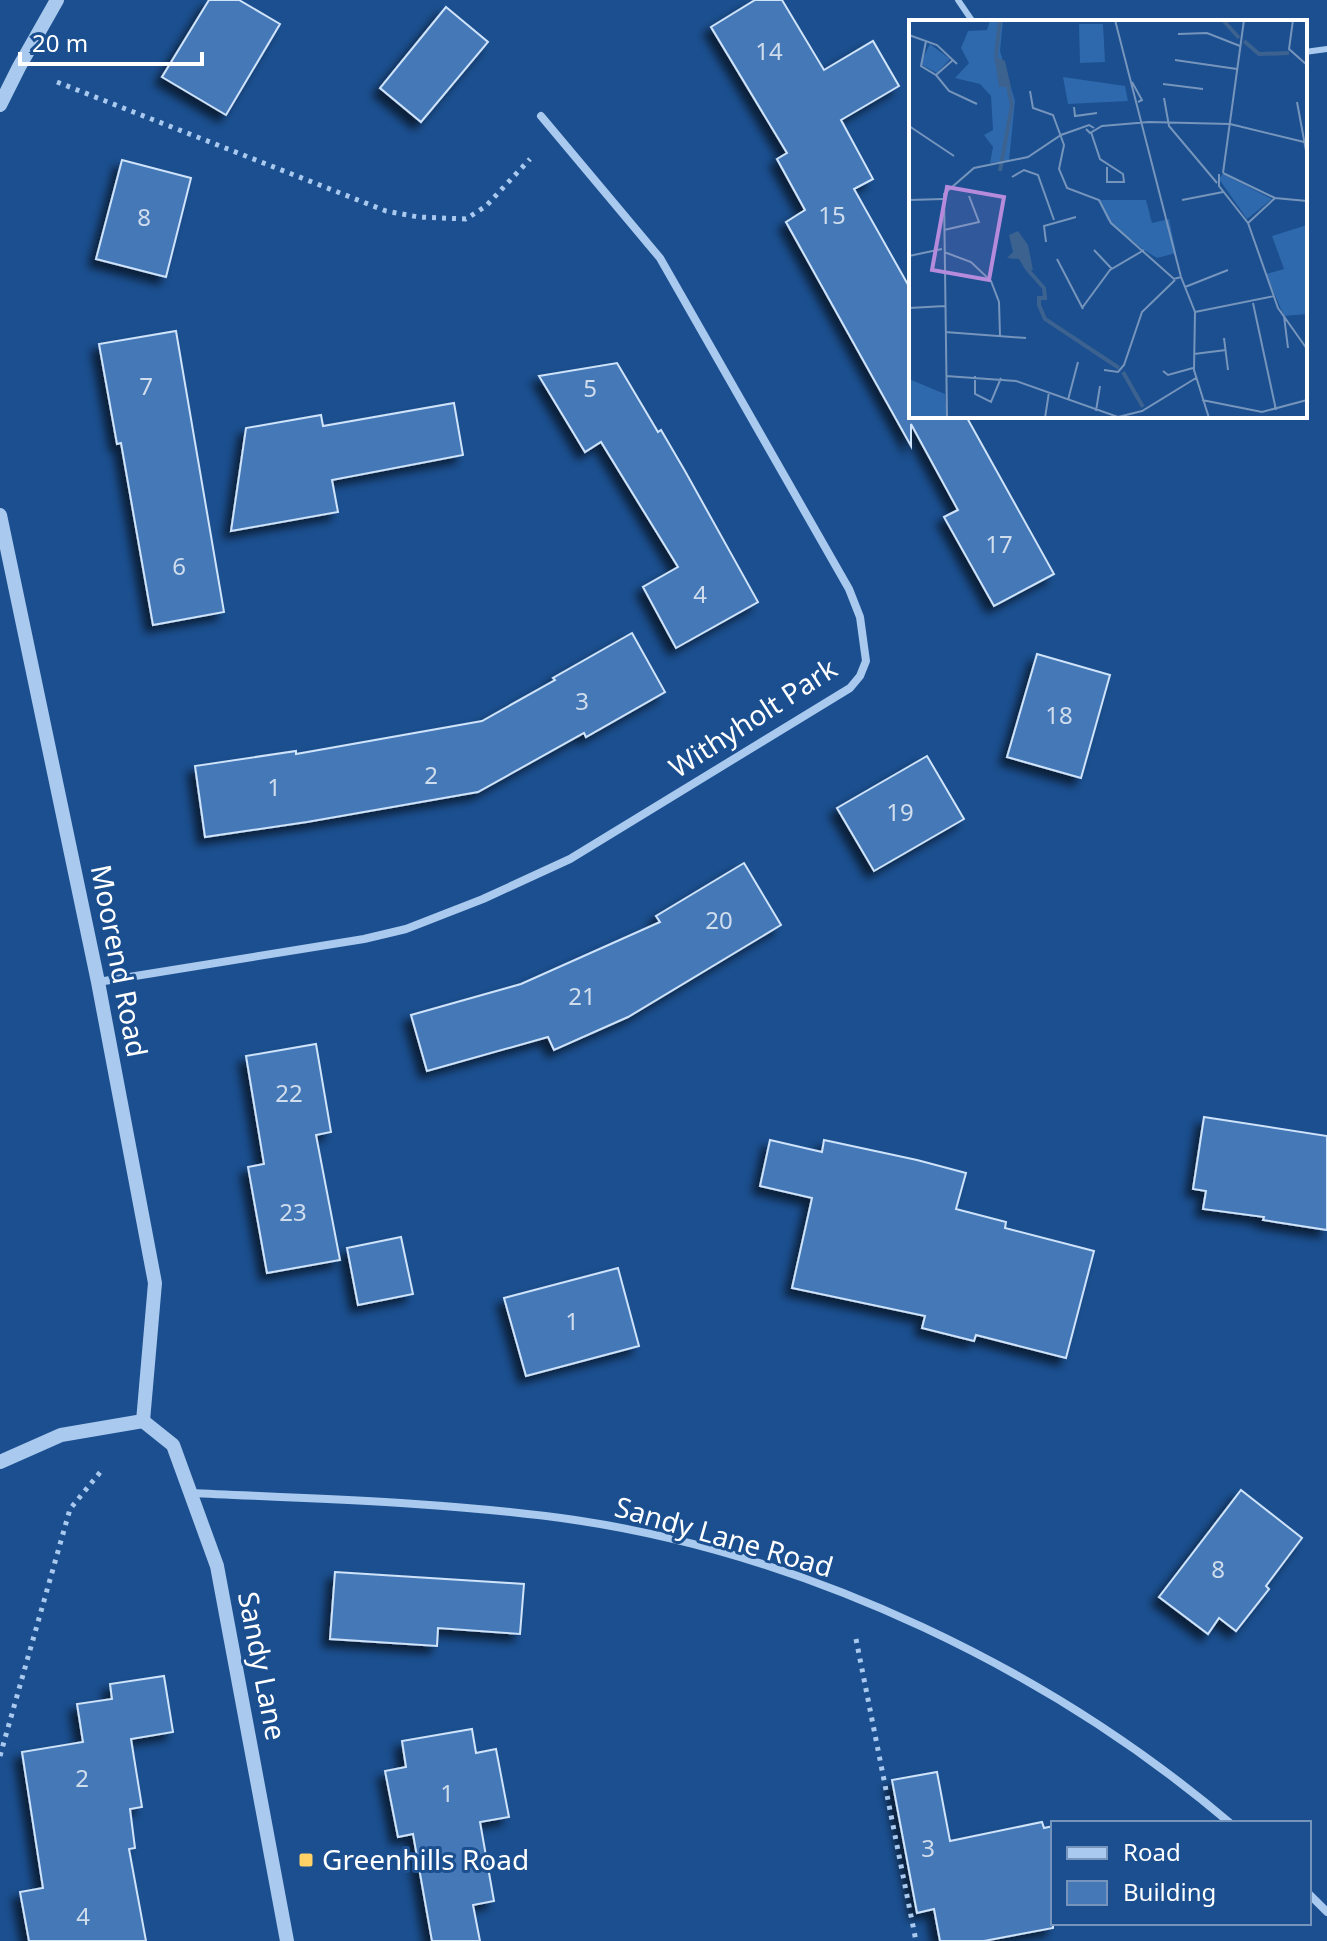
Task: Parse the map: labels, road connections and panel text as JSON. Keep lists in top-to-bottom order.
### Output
{
  "streets": {
    "street": [
      "Withyholt Park",
      "Moorend Road",
      "Sandy Lane Road",
      "Sandy Lane"
    ]
  },
  "crossings": [
    ["Withyholt Park", "Moorend Road"],
    ["Moorend Road", "Sandy Lane"],
    ["Sandy Lane Road", "Sandy Lane"]
  ],
  "places": {
    "transit": ["Greenhills Road"]
  },
  "house_numbers": [
    "14",
    "15",
    "8",
    "7",
    "5",
    "17",
    "6",
    "4",
    "3",
    "18",
    "2",
    "1",
    "19",
    "20",
    "21",
    "22",
    "23",
    "1",
    "8",
    "2",
    "1",
    "3",
    "4"
  ],
  "legend": ["Road", "Building"],
  "scale_bar": "20 m"
}
